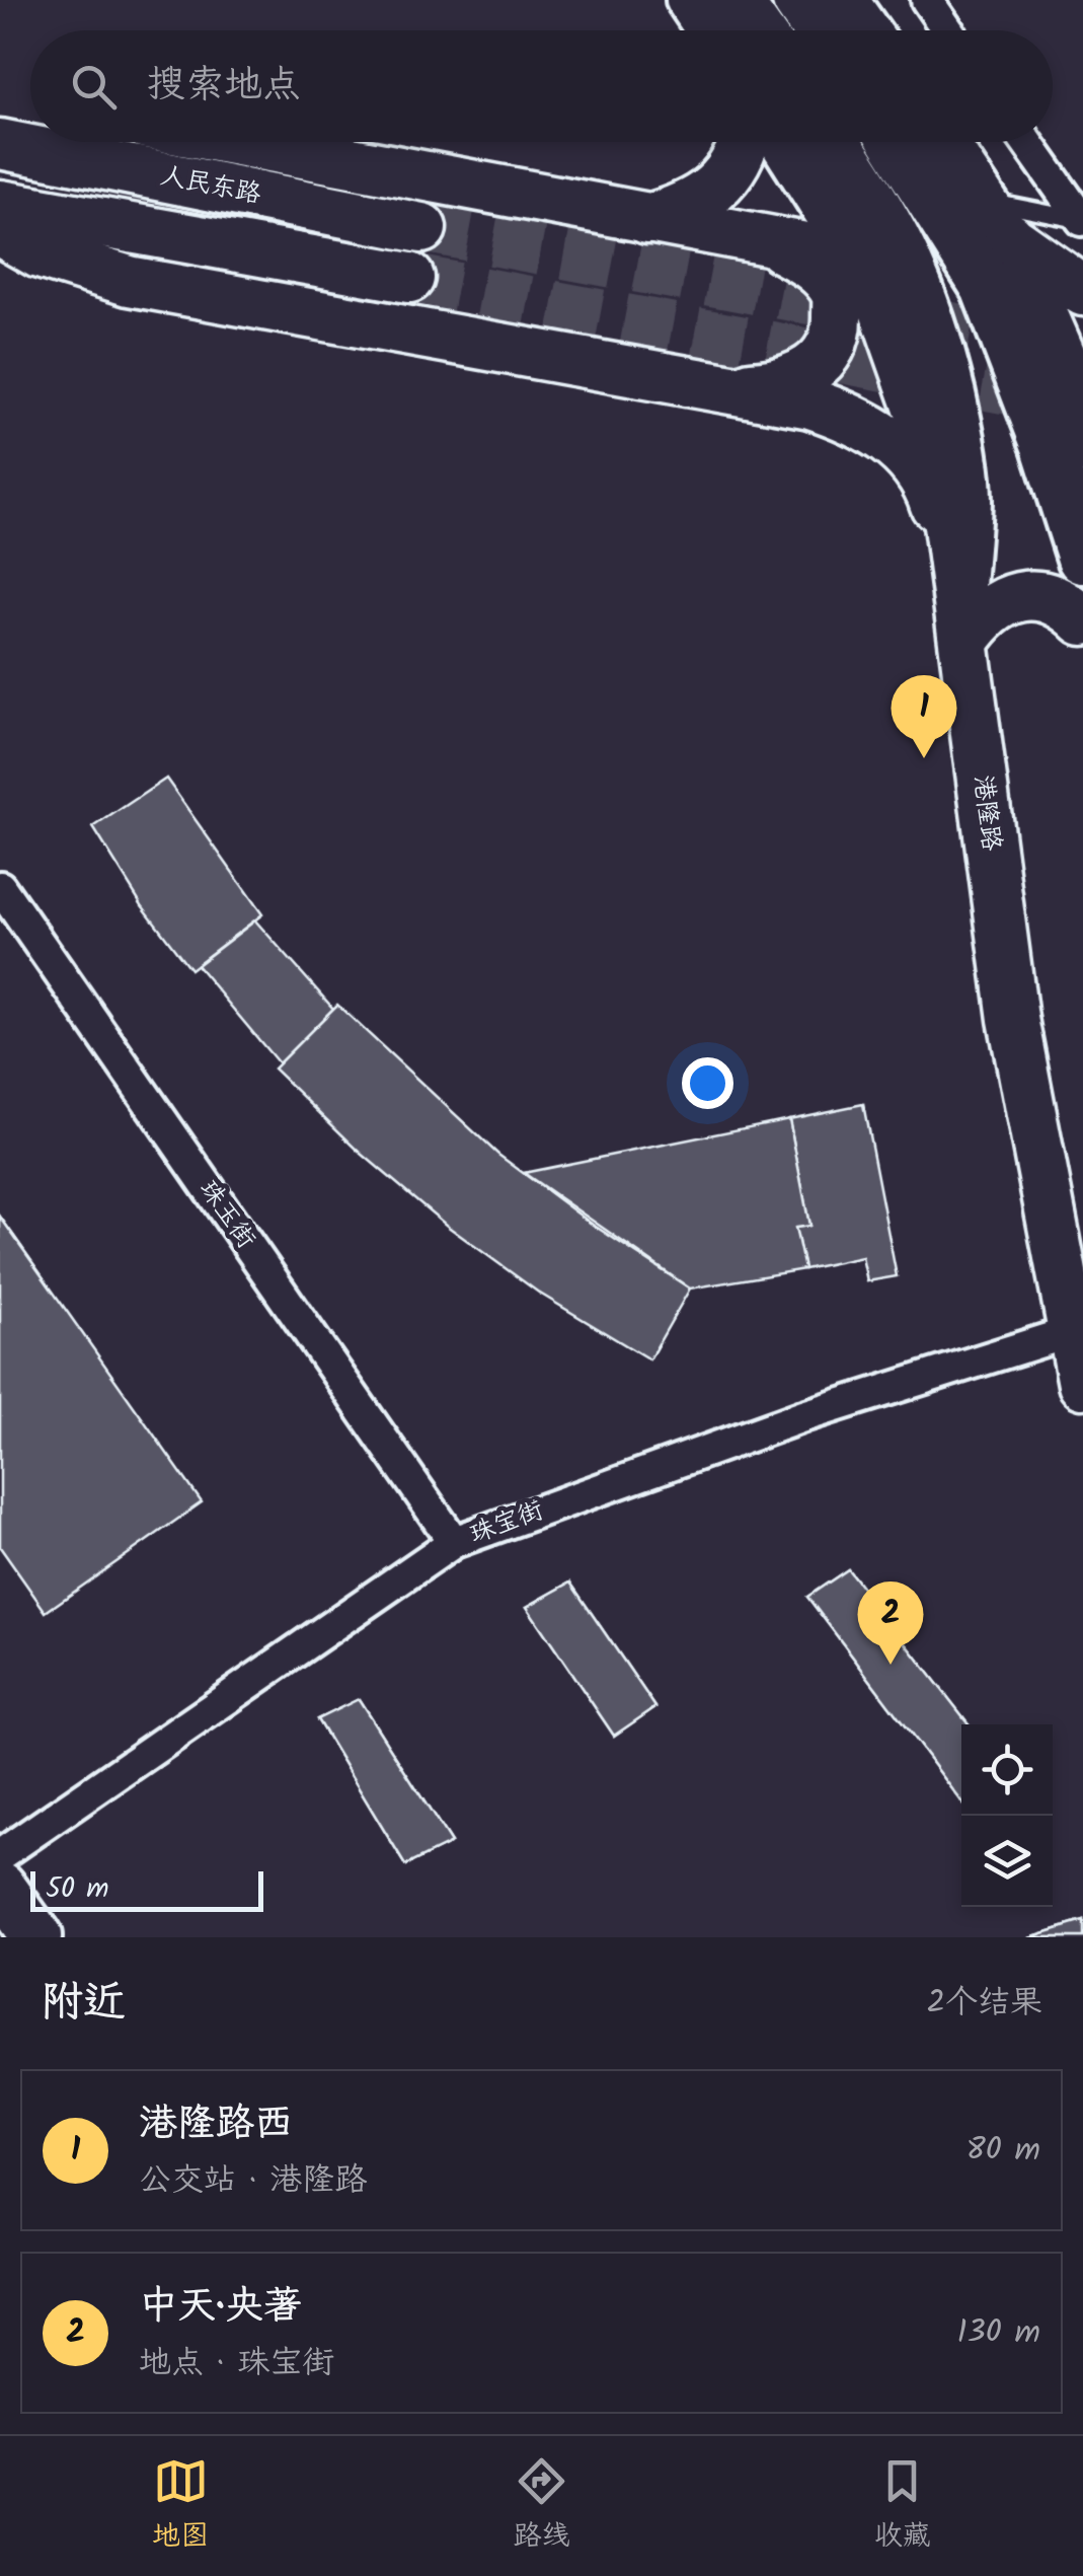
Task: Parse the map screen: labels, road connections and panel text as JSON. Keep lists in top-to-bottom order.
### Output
{
  "streets": {
    "main road": ["人民东路", "港隆路"],
    "street": ["珠玉街", "珠宝街"]
  },
  "crossings": [
    ["港隆路", "珠宝街"],
    ["珠玉街", "珠宝街"]
  ],
  "scale_bar": "50 m",
  "page": {
    "search": "搜索地点",
    "pins": ["1", "2"],
    "scale": "50 m",
    "heading": ["附近", "2个结果"],
    "list": [
      {
        "mark": "1",
        "name": "港隆路西",
        "note": "公交站 · 港隆路",
        "value": "80 m"
      },
      {
        "mark": "2",
        "name": "中天·央著",
        "note": "地点 · 珠宝街",
        "value": "130 m"
      }
    ],
    "nav": ["地图", "路线", "收藏"]
  }
}
